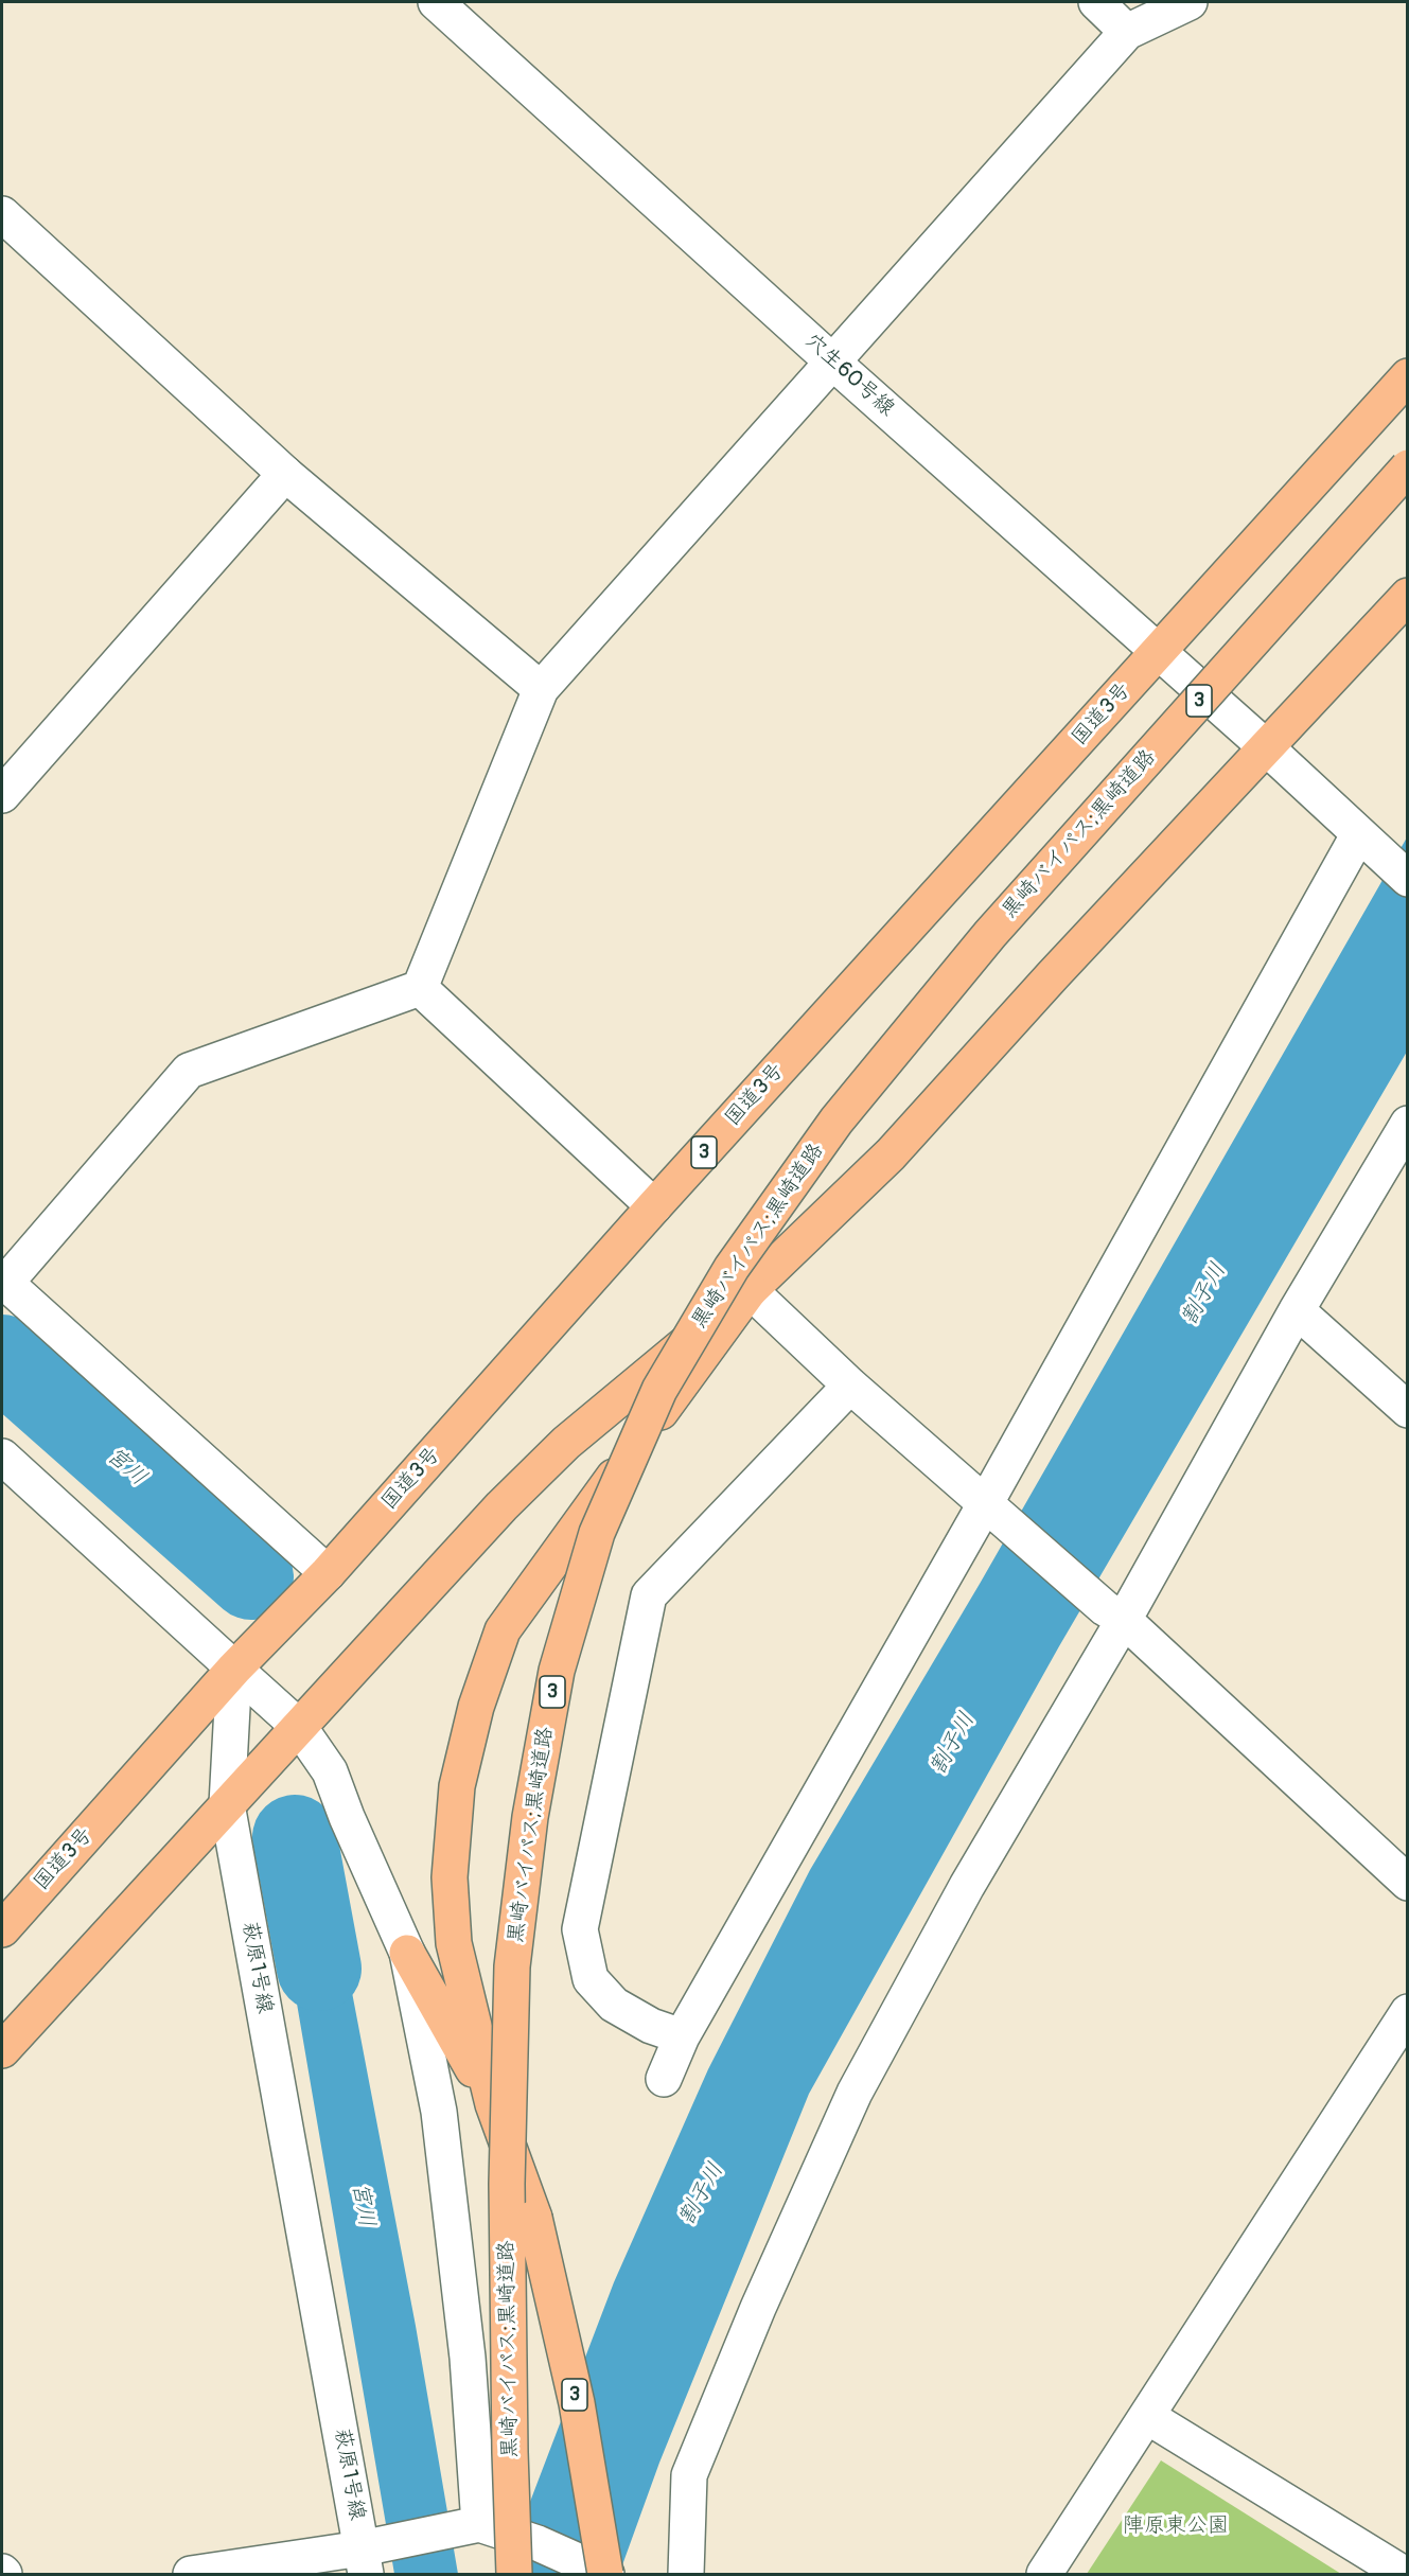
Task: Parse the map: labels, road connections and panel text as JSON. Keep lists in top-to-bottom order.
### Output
{
  "streets": {
    "highway": ["3", "国道3号", "黒崎バイパス;黒崎道路"],
    "street": ["穴生60号線", "萩原1号線"]
  },
  "crossings": [
    ["穴生60号線", "3"],
    ["穴生60号線", "国道3号"],
    ["3", "黒崎バイパス;黒崎道路"],
    ["3", "萩原1号線"],
    ["国道3号", "萩原1号線"]
  ],
  "water": ["割子川", "宮川"],
  "parks": ["陣原東公園"]
}
